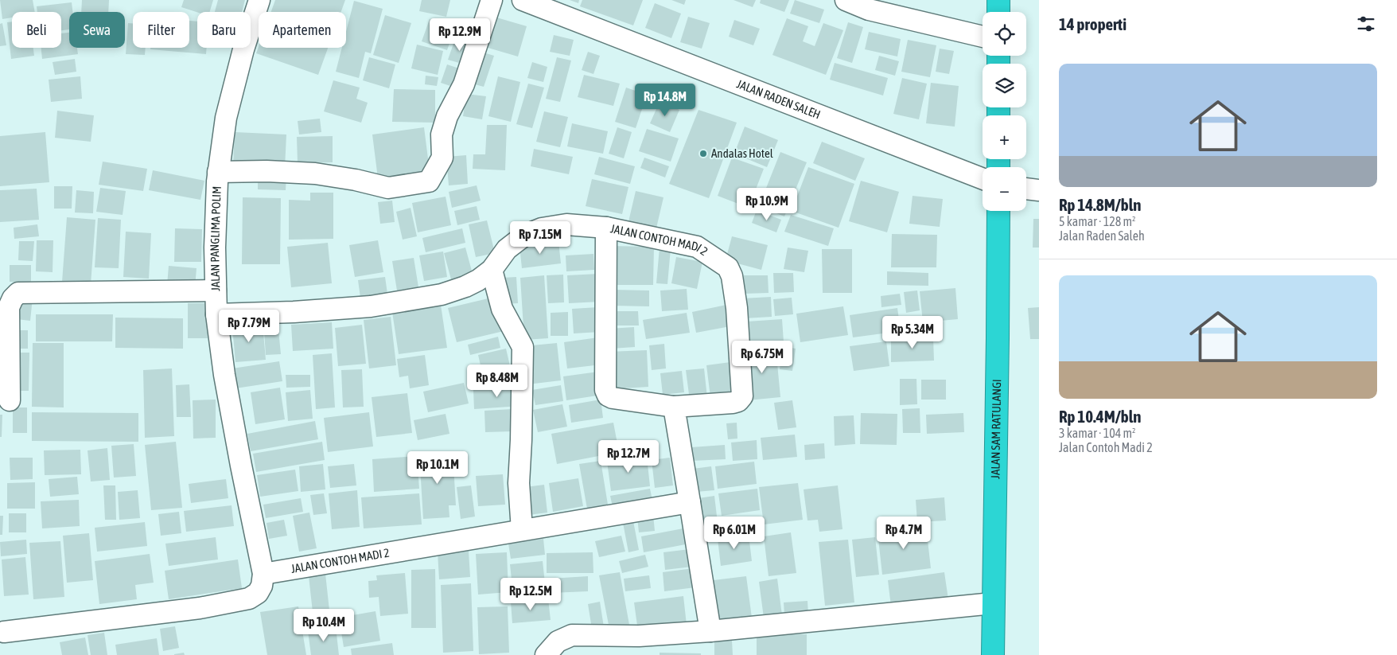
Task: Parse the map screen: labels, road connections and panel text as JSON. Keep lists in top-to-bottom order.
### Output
{
  "streets": {
    "highway": ["JALAN SAM RATULANGI"],
    "street": ["JALAN RADEN SALEH", "JALAN PANGLIMA POLIM", "JALAN CONTOH MADI 2"]
  },
  "crossings": [
    ["JALAN PANGLIMA POLIM", "JALAN CONTOH MADI 2"]
  ],
  "places": ["Andalas Hotel"],
  "page": {
    "heading": "14 properti",
    "map_buttons": ["+", "−"],
    "chip": [
      "Beli",
      "Sewa",
      "Filter",
      "Baru",
      "Apartemen"
    ],
    "price": [
      "Rp 12.9M",
      "Rp 14.8M",
      "Rp 10.9M",
      "Rp 7.15M",
      "Rp 7.79M",
      "Rp 5.34M",
      "Rp 6.75M",
      "Rp 8.48M",
      "Rp 12.7M",
      "Rp 10.1M",
      "Rp 6.01M",
      "Rp 4.7M",
      "Rp 12.5M",
      "Rp 10.4M"
    ],
    "list": [
      {
        "name": "Rp 14.8M/bln",
        "note": "5 kamar · 128 m² · Jalan Raden Saleh"
      },
      {
        "name": "Rp 10.4M/bln",
        "note": "3 kamar · 104 m² · Jalan Contoh Madi 2"
      }
    ]
  }
}
